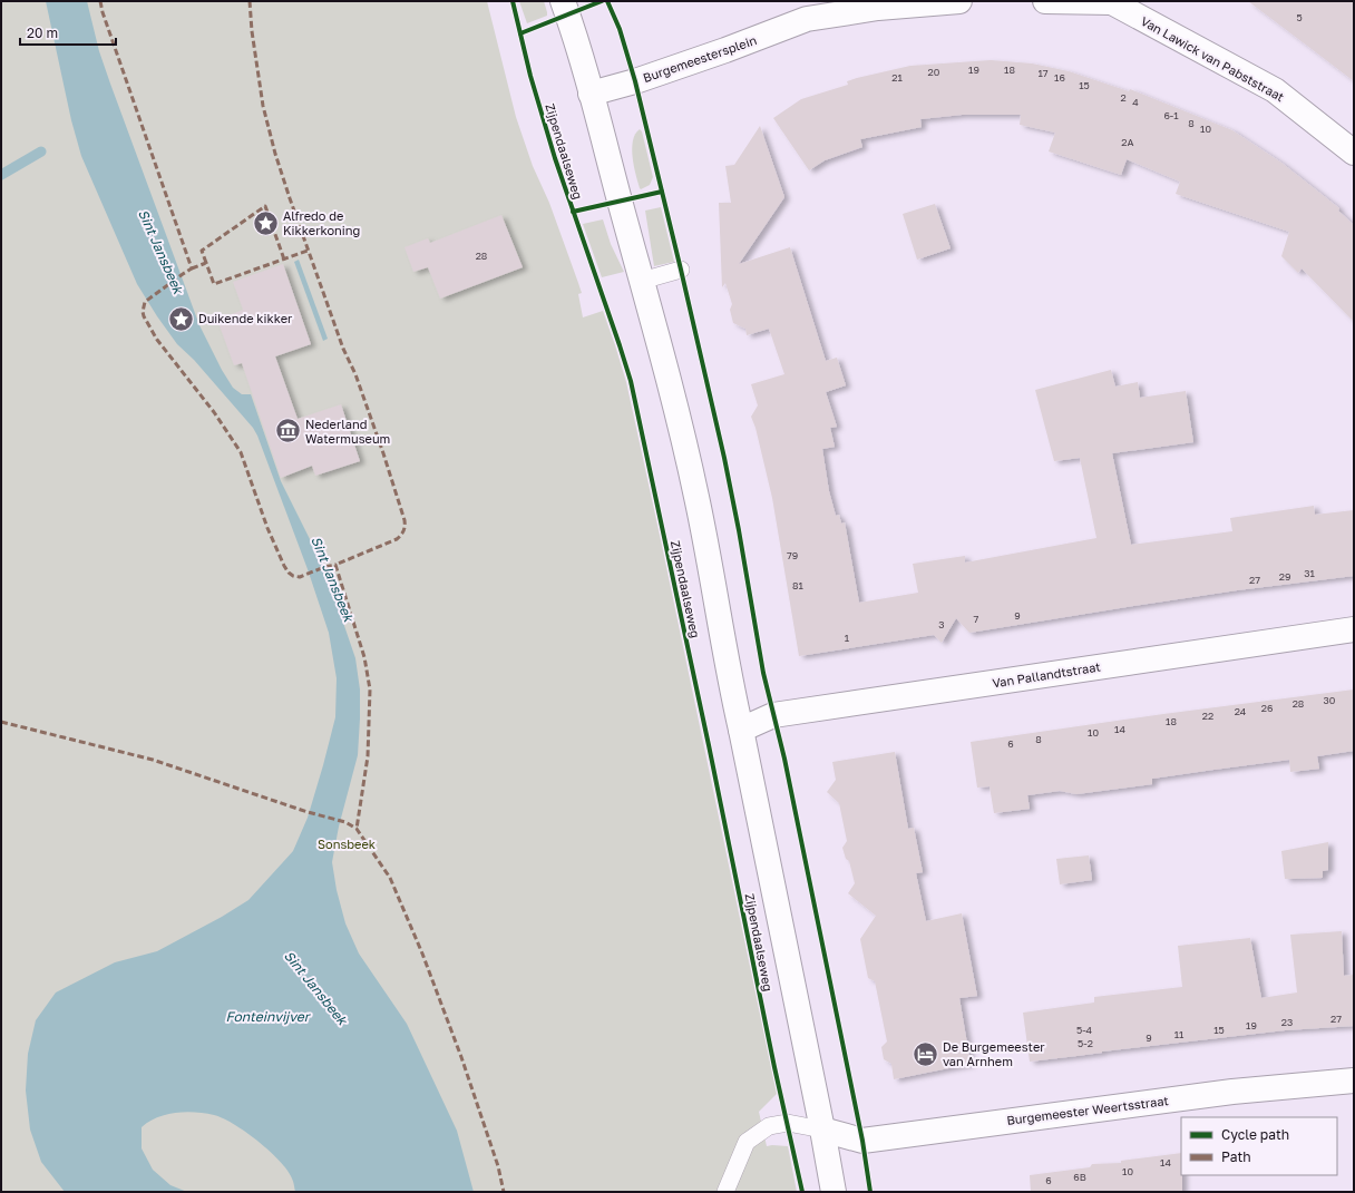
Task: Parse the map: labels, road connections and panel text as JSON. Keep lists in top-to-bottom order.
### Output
{
  "streets": {
    "street": [
      "Burgemeestersplein",
      "Van Lawick van Pabststraat",
      "Zijpendaalseweg",
      "Van Pallandtstraat",
      "Burgemeester Weertsstraat"
    ]
  },
  "crossings": [
    ["Burgemeestersplein", "Zijpendaalseweg"],
    ["Zijpendaalseweg", "Van Pallandtstraat"],
    ["Zijpendaalseweg", "Burgemeester Weertsstraat"]
  ],
  "water": ["Sint Jansbeek", "Fonteinvijver"],
  "parks": ["Sonsbeek"],
  "places": {
    "place": ["Alfredo de Kikkerkoning", "Duikende kikker"],
    "museum": ["Nederland Watermuseum"],
    "hotel": ["De Burgemeester van Arnhem"]
  },
  "house_numbers": [
    "5",
    "19",
    "18",
    "20",
    "17",
    "21",
    "16",
    "15",
    "2",
    "4",
    "6-1",
    "8",
    "10",
    "2A",
    "28",
    "79",
    "31",
    "29",
    "27",
    "81",
    "9",
    "7",
    "3",
    "1",
    "30",
    "28",
    "26",
    "24",
    "22",
    "18",
    "14",
    "10",
    "8",
    "6",
    "27",
    "23",
    "19",
    "5-4",
    "15",
    "11",
    "9",
    "5-2",
    "14",
    "10",
    "6B",
    "6"
  ],
  "legend": ["Cycle path", "Path"],
  "scale_bar": "20 m"
}
